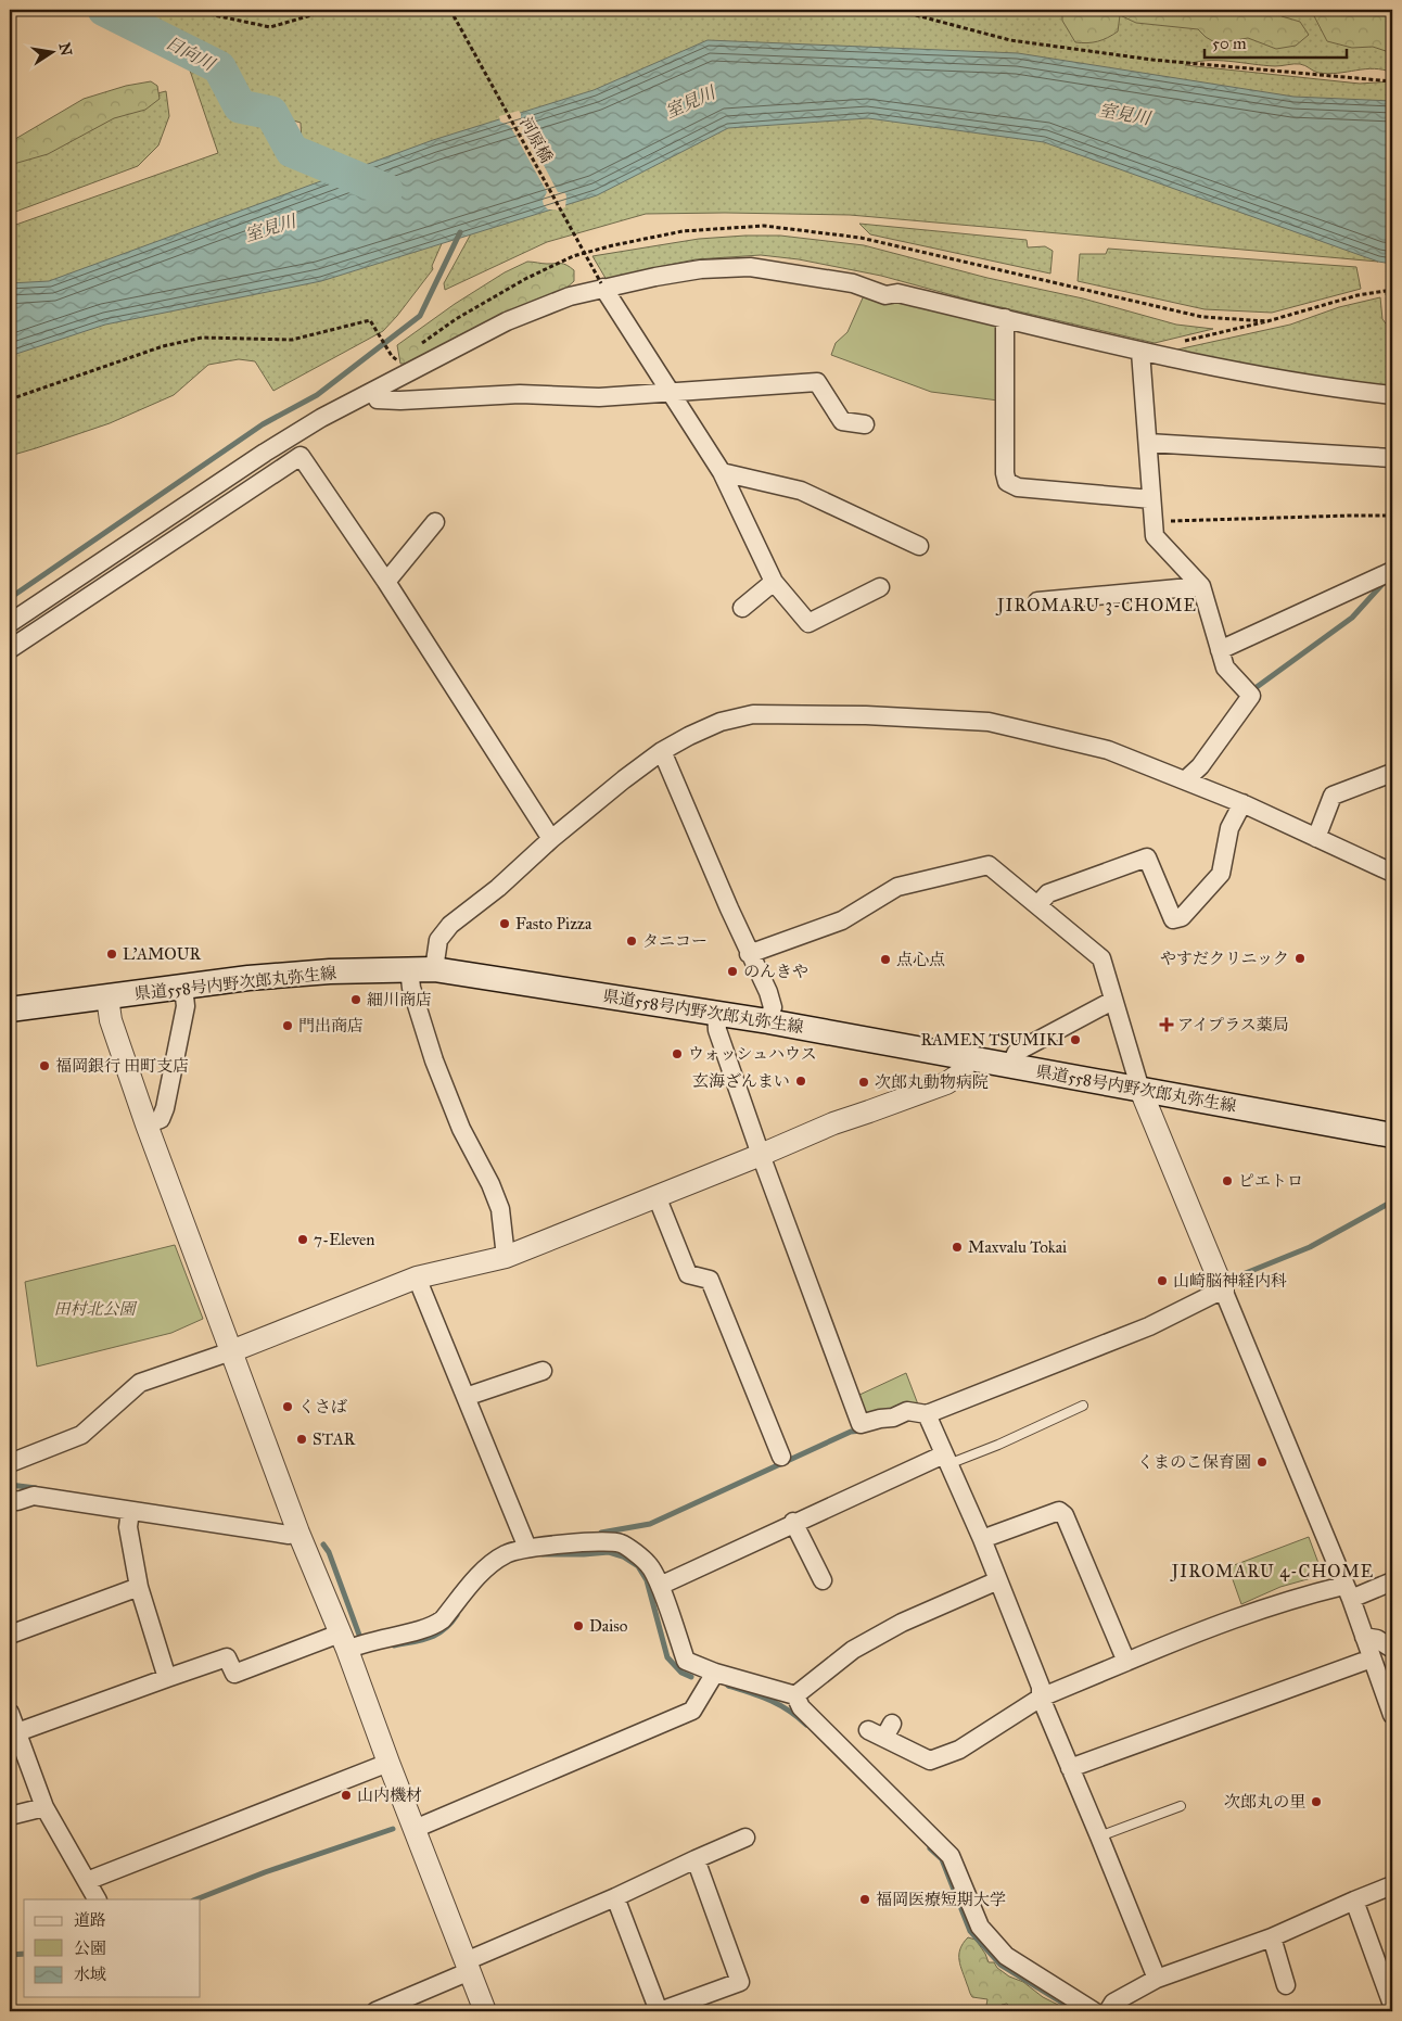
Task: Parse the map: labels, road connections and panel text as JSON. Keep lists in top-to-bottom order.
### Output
{
  "streets": {
    "main road": ["県道558号内野次郎丸弥生線"],
    "path": ["河原橋"]
  },
  "districts": ["JIROMARU 3-CHOME", "JIROMARU 4-CHOME"],
  "water": ["日向川", "室見川"],
  "parks": ["田村北公園"],
  "places": {
    "other": [
      "Fasto Pizza",
      "タニコー",
      "L'AMOUR",
      "やすだクリニック",
      "点心点",
      "のんきや",
      "細川商店",
      "門出商店",
      "RAMEN TSUMIKI",
      "ウォッシュハウス",
      "福岡銀行 田町支店",
      "玄海ざんまい",
      "次郎丸動物病院",
      "ピエトロ",
      "7-Eleven",
      "Maxvalu Tokai",
      "山崎脳神経内科",
      "くさば",
      "STAR",
      "くまのこ保育園",
      "Daiso",
      "山内機材",
      "次郎丸の里",
      "福岡医療短期大学"
    ],
    "health": ["アイプラス薬局"]
  },
  "legend": ["道路", "公園", "水域"],
  "scale_bar": "50 m",
  "north": "right"
}
